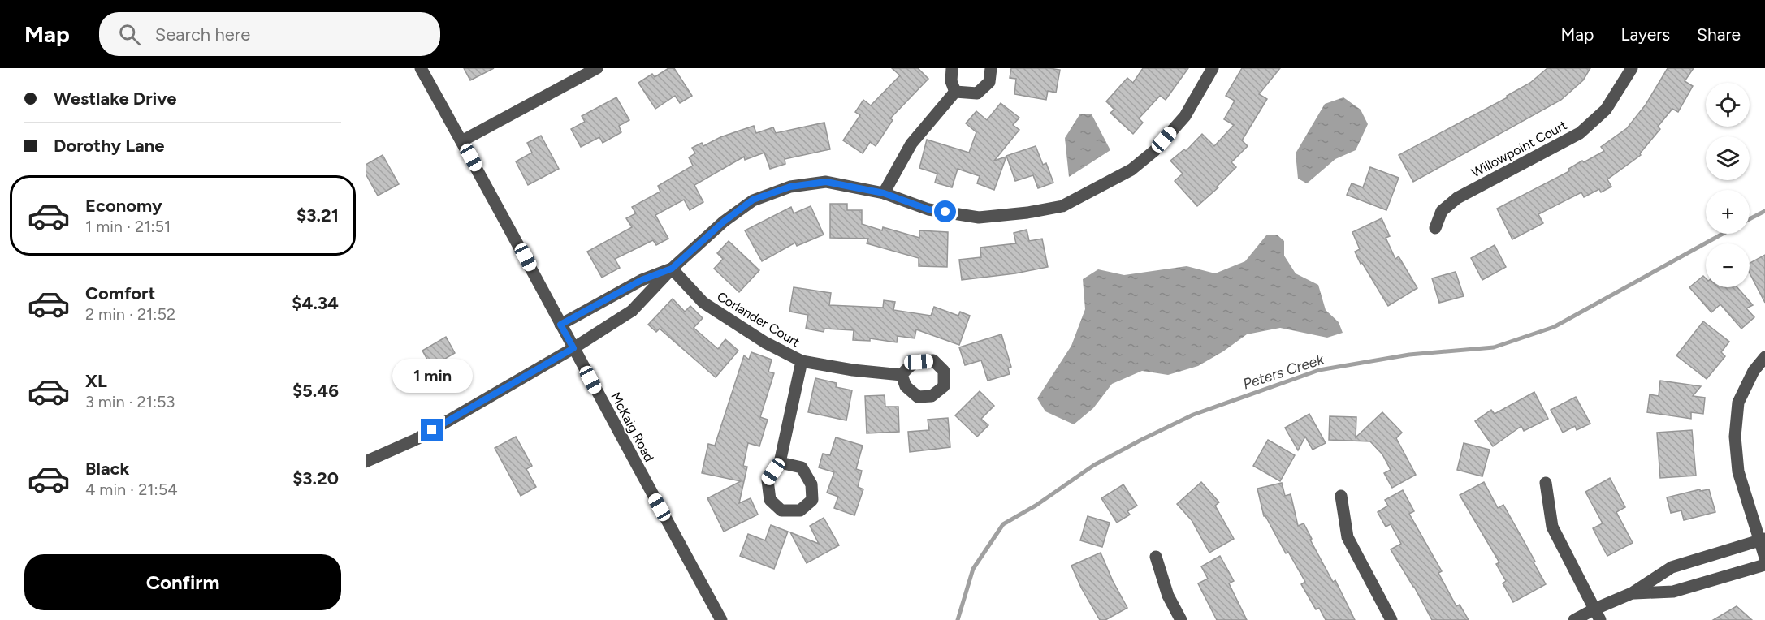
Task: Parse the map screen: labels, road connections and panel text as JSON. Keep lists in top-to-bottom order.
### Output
{
  "streets": {
    "street": ["Willowpoint Court", "Corlander Court", "McKaig Road"]
  },
  "water": ["Peters Creek"],
  "page": {
    "header": "Map",
    "search": "Search here",
    "nav": ["Map", "Layers", "Share"],
    "banner": ["Westlake Drive", "Dorothy Lane"],
    "map_buttons": ["+", "−"],
    "list": [
      {
        "name": "Economy",
        "note": "1 min · 21:51",
        "value": "$3.21"
      },
      {
        "name": "Comfort",
        "note": "2 min · 21:52",
        "value": "$4.34"
      },
      {
        "name": "XL",
        "note": "3 min · 21:53",
        "value": "$5.46"
      },
      {
        "name": "Black",
        "note": "4 min · 21:54",
        "value": "$3.20"
      }
    ],
    "bubble": "1 min",
    "buttons": "Confirm"
  }
}
